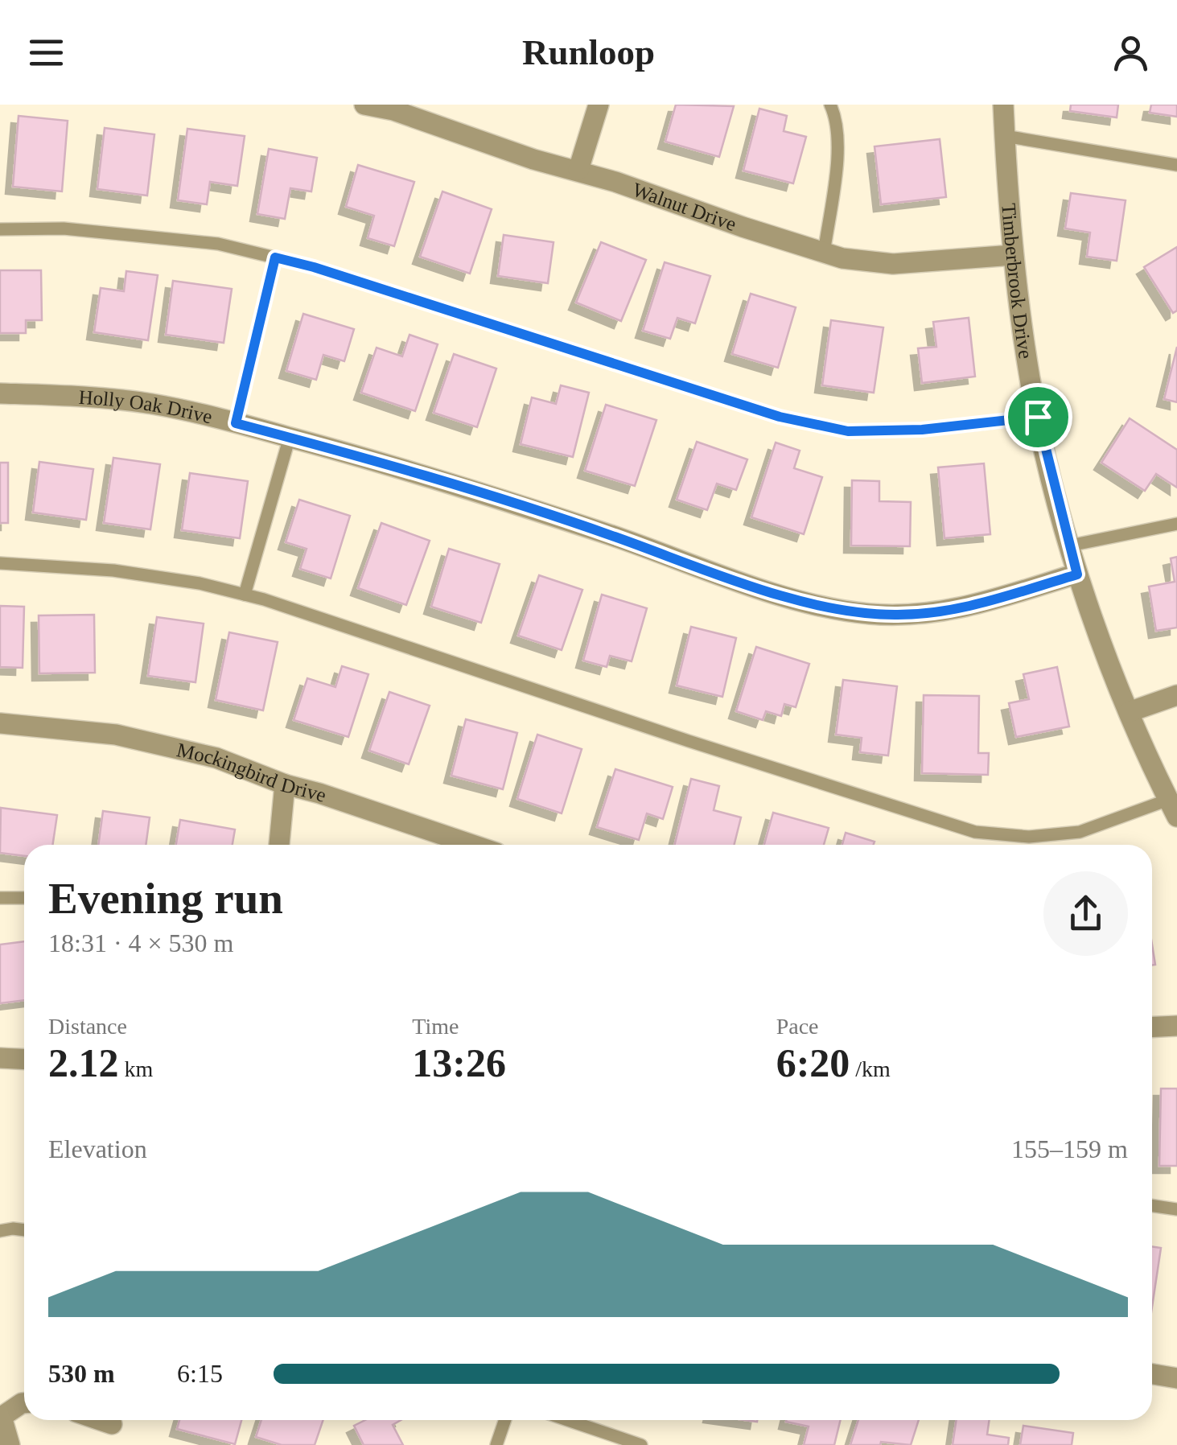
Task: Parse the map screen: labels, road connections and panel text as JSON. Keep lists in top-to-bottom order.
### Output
{
  "streets": {
    "street": [
      "Walnut Drive",
      "Timberbrook Drive",
      "Holly Oak Drive",
      "Mockingbird Drive"
    ]
  },
  "crossings": [
    ["Walnut Drive", "Timberbrook Drive"],
    ["Timberbrook Drive", "Holly Oak Drive"]
  ],
  "page": {
    "header": "Runloop",
    "heading": ["Evening run", "18:31 · 4 × 530 m"],
    "stats": [
      ["Distance", "2.12 km"],
      ["Time", "13:26"],
      ["Pace", "6:20 /km"]
    ],
    "chart": ["Elevation", "155–159 m"],
    "list": [
      {
        "name": "530 m",
        "note": "6:15"
      }
    ]
  }
}
